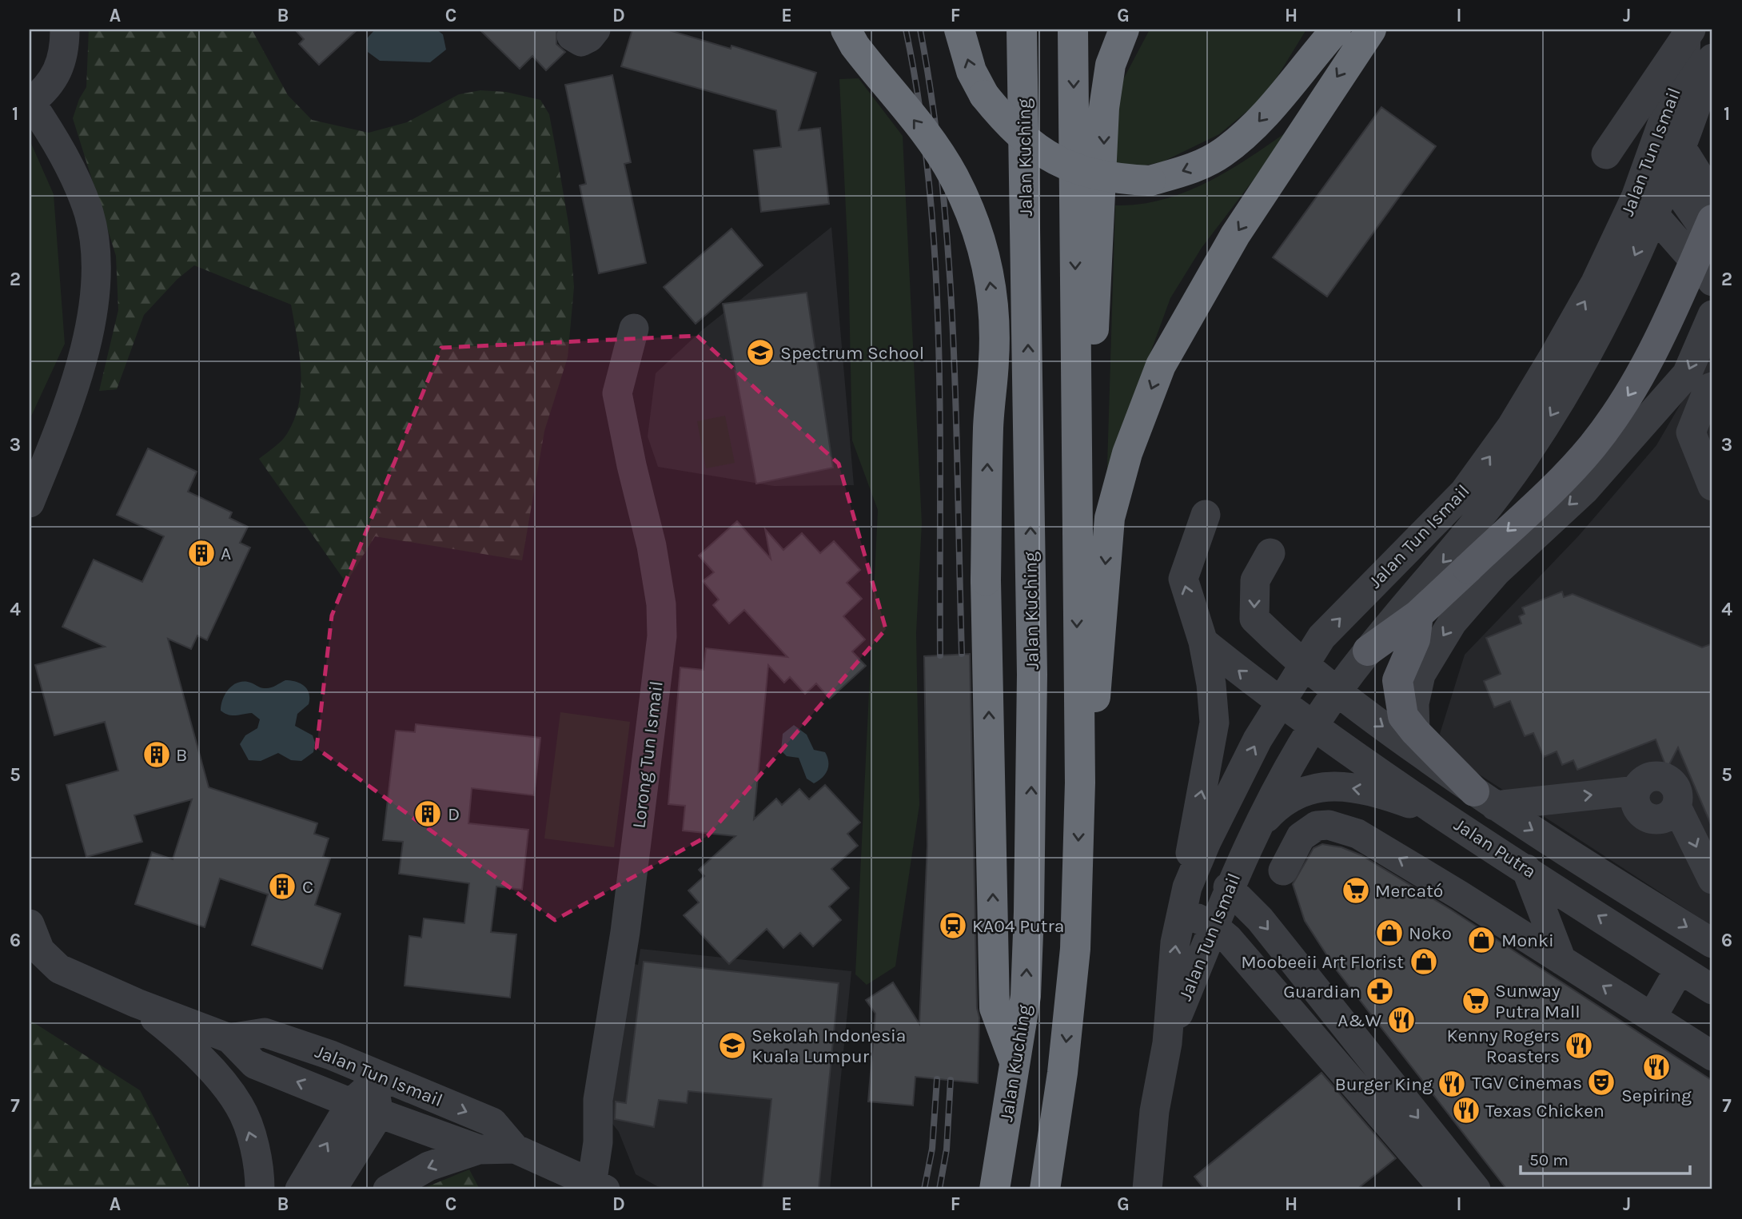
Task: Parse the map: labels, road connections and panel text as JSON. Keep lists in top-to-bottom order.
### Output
{
  "streets": {
    "highway": ["Jalan Kuching"],
    "street": ["Jalan Tun Ismail", "Lorong Tun Ismail", "Jalan Putra"]
  },
  "crossings": [
    ["Jalan Tun Ismail", "Lorong Tun Ismail"],
    ["Jalan Tun Ismail", "Jalan Putra"]
  ],
  "places": {
    "school or university": ["Spectrum School", "Sekolah Indonesia Kuala Lumpur"],
    "building": [
      "A",
      "B",
      "D",
      "C"
    ],
    "supermarket": ["Mercató", "Sunway Putra Mall"],
    "station": ["KA04 Putra"],
    "shop": ["Noko", "Monki", "Moobeeii Art Florist"],
    "pharmacy": ["Guardian"],
    "restaurant": [
      "A&W",
      "Kenny Rogers Roasters",
      "Sepiring",
      "Burger King",
      "Texas Chicken"
    ],
    "theatre": ["TGV Cinemas"]
  },
  "scale_bar": "50 m",
  "grid": {
    "columns": [
      "A",
      "B",
      "C",
      "D",
      "E",
      "F",
      "G",
      "H",
      "I",
      "J"
    ],
    "rows": [
      "1",
      "2",
      "3",
      "4",
      "5",
      "6",
      "7"
    ]
  }
}
